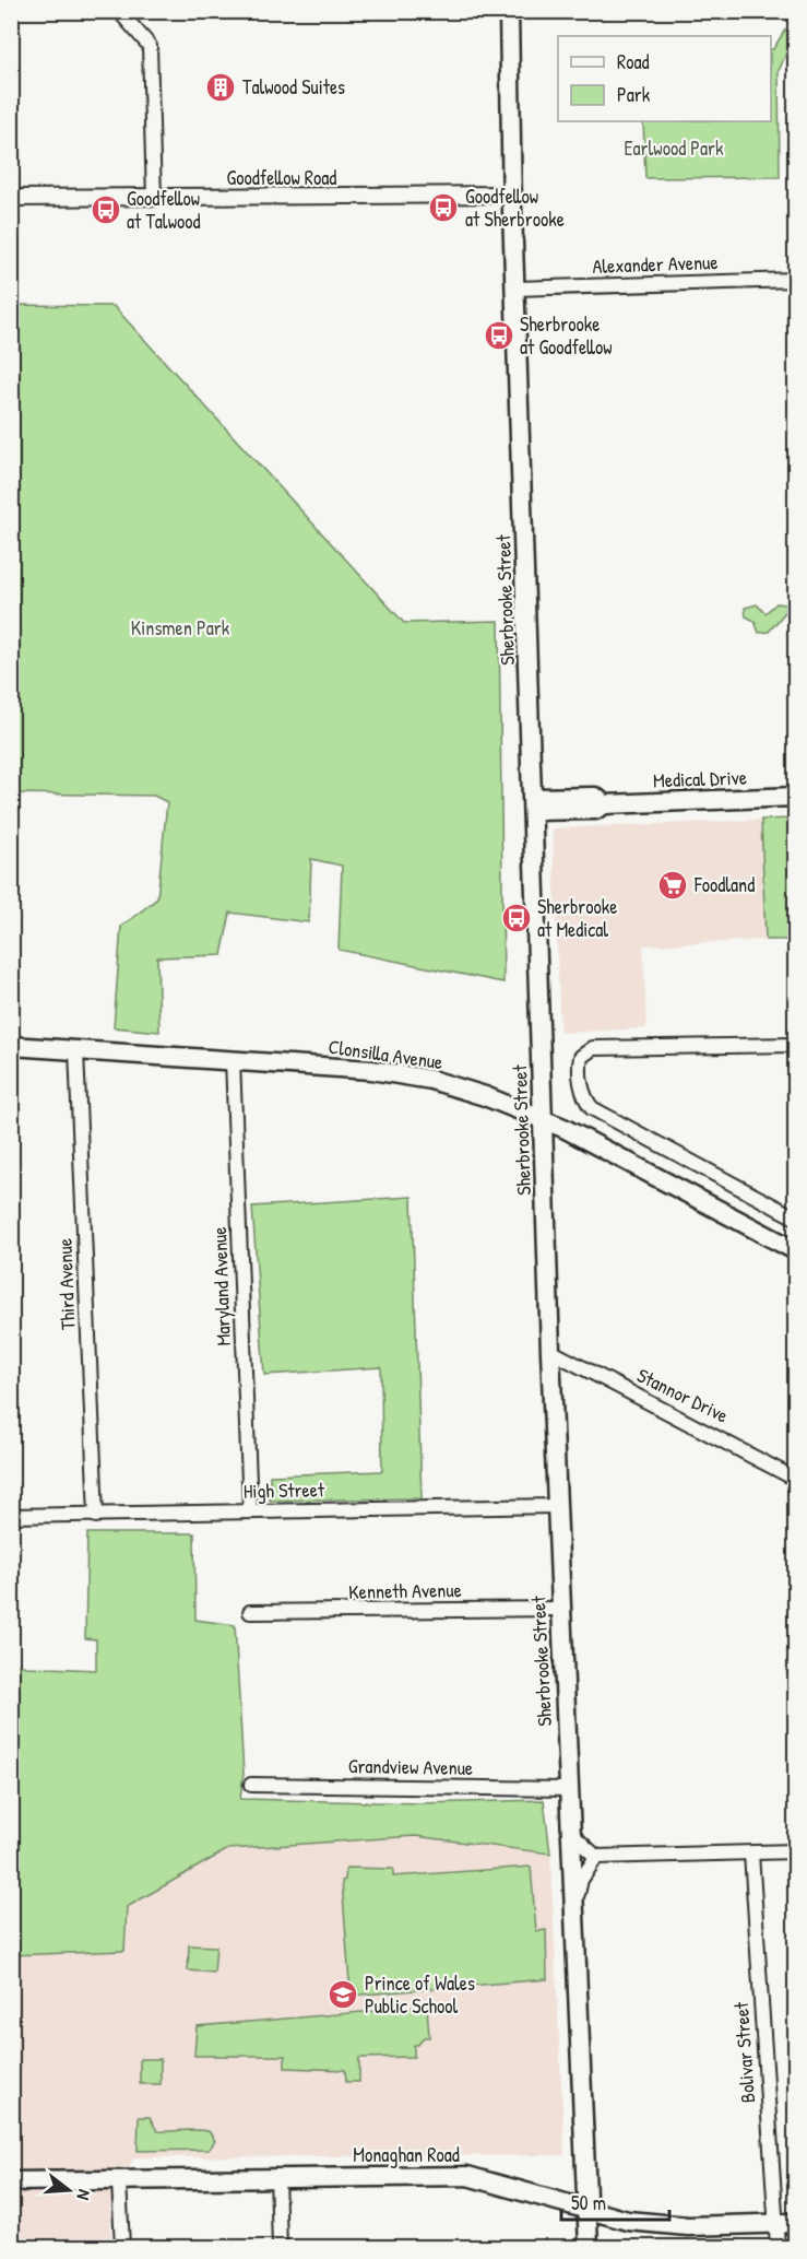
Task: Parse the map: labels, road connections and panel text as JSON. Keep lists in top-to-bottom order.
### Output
{
  "streets": {
    "main road": [
      "Sherbrooke Street",
      "Medical Drive",
      "Clonsilla Avenue",
      "Monaghan Road"
    ],
    "street": [
      "Goodfellow Road",
      "Alexander Avenue",
      "Third Avenue",
      "Maryland Avenue",
      "Stannor Drive",
      "High Street",
      "Kenneth Avenue",
      "Grandview Avenue",
      "Bolivar Street"
    ]
  },
  "crossings": [
    ["Goodfellow Road", "Sherbrooke Street"],
    ["Alexander Avenue", "Sherbrooke Street"],
    ["Sherbrooke Street", "Medical Drive"],
    ["Sherbrooke Street", "Clonsilla Avenue"],
    ["Sherbrooke Street", "Stannor Drive"],
    ["Sherbrooke Street", "High Street"],
    ["Sherbrooke Street", "Kenneth Avenue"],
    ["Sherbrooke Street", "Grandview Avenue"],
    ["Sherbrooke Street", "Monaghan Road"],
    ["Clonsilla Avenue", "Third Avenue"],
    ["Clonsilla Avenue", "Maryland Avenue"],
    ["Third Avenue", "High Street"],
    ["Maryland Avenue", "High Street"],
    ["Bolivar Street", "Monaghan Road"]
  ],
  "parks": ["Earlwood Park", "Kinsmen Park"],
  "places": {
    "building": ["Talwood Suites"],
    "bus stop": [
      "Goodfellow at Sherbrooke",
      "Goodfellow at Talwood",
      "Sherbrooke at Goodfellow",
      "Sherbrooke at Medical"
    ],
    "supermarket": ["Foodland"],
    "school or university": ["Prince of Wales Public School"]
  },
  "legend": ["Road", "Park"],
  "scale_bar": "50 m",
  "north": "right"
}
